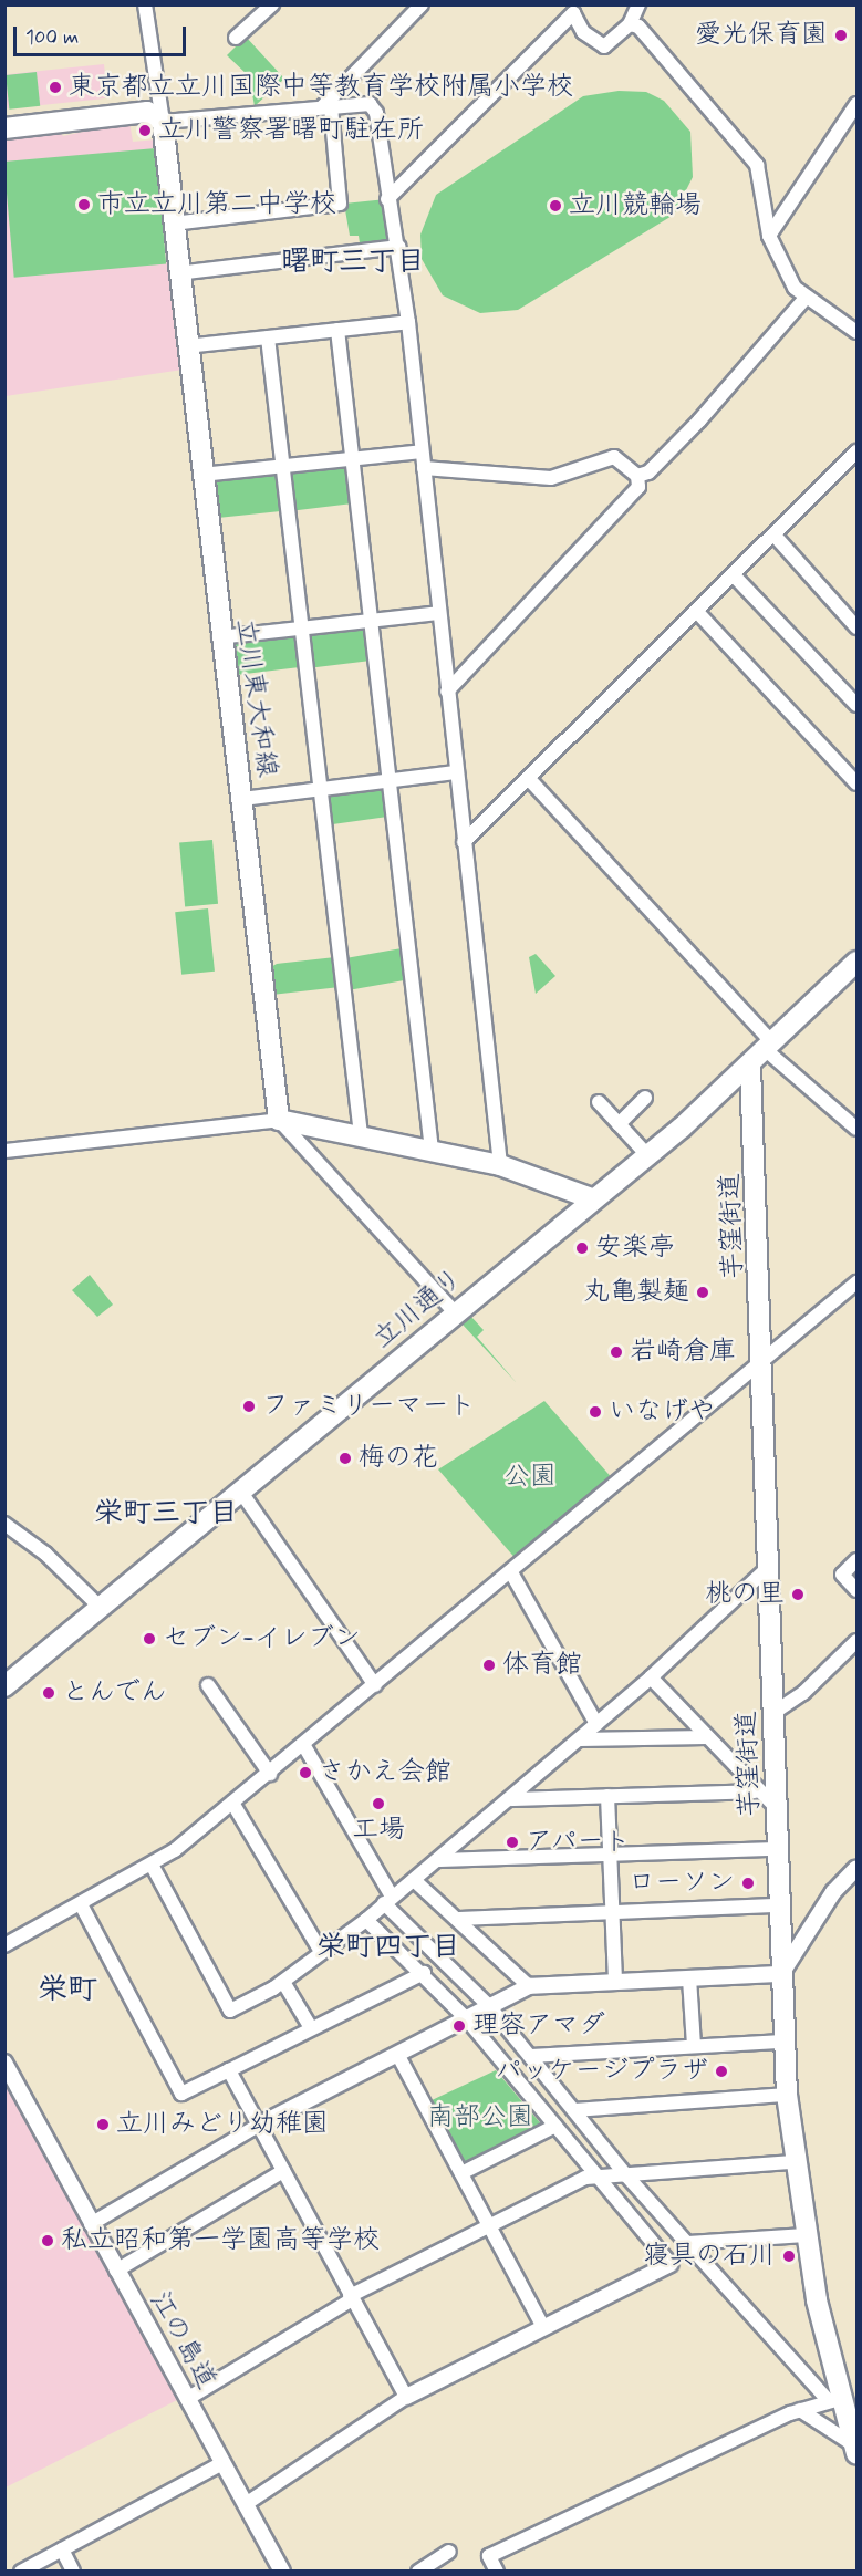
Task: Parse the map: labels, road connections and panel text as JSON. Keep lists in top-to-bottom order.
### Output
{
  "streets": {
    "main road": ["立川東大和線", "芋窪街道", "立川通り"],
    "street": ["江の島道"]
  },
  "crossings": [
    ["芋窪街道", "立川通り"]
  ],
  "districts": [
    "曙町三丁目",
    "栄町三丁目",
    "栄町四丁目",
    "栄町"
  ],
  "parks": ["公園", "南部公園"],
  "places": [
    "愛光保育園",
    "東京都立立川国際中等教育学校附属小学校",
    "立川警察署曙町駐在所",
    "市立立川第二中学校",
    "立川競輪場",
    "安楽亭",
    "丸亀製麺",
    "岩崎倉庫",
    "ファミリーマート",
    "いなげや",
    "梅の花",
    "桃の里",
    "セブン-イレブン",
    "体育館",
    "とんでん",
    "さかえ会館",
    "工場",
    "アパート",
    "ローソン",
    "理容アマダ",
    "パッケージプラザ",
    "立川みどり幼稚園",
    "私立昭和第一学園高等学校",
    "寝具の石川"
  ],
  "scale_bar": "100 m"
}
